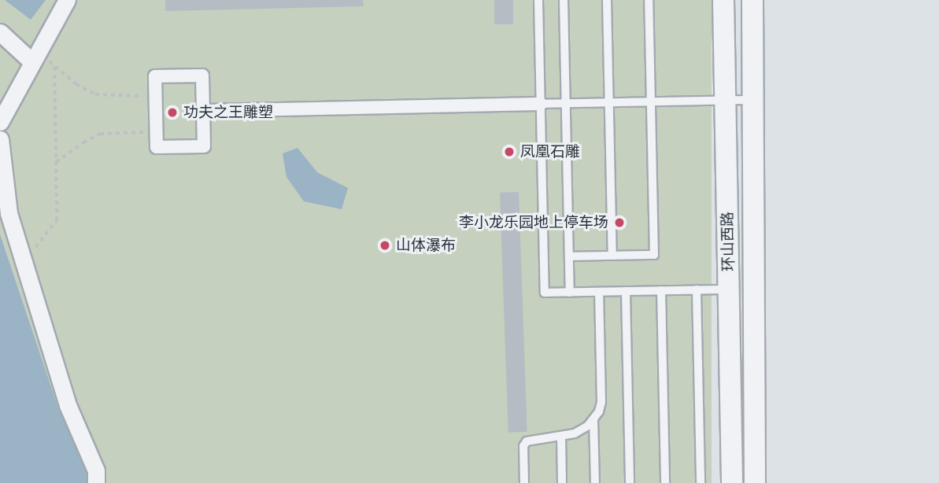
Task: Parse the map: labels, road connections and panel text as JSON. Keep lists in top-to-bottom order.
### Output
{
  "streets": {
    "street": ["环山西路"]
  },
  "places": [
    "功夫之王雕塑",
    "凤凰石雕",
    "李小龙乐园地上停车场",
    "山体瀑布"
  ]
}
